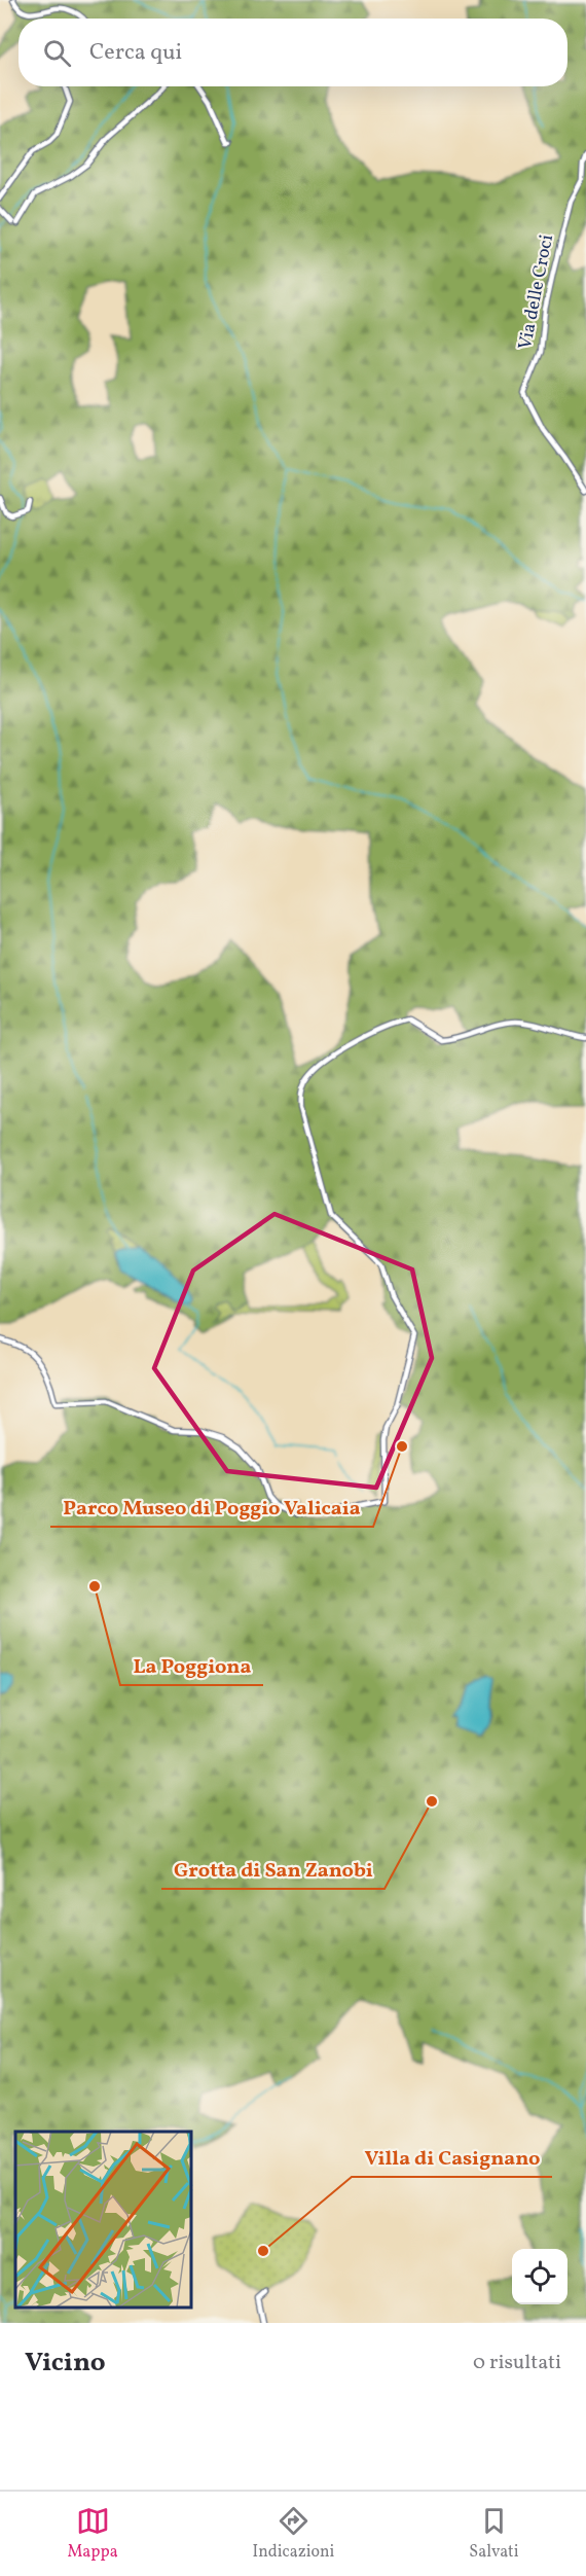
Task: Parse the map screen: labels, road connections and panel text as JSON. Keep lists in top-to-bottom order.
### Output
{
  "streets": {
    "street": ["Via delle Croci"]
  },
  "places": [
    "Parco Museo di Poggio Valicaia",
    "La Poggiona",
    "Grotta di San Zanobi",
    "Villa di Casignano"
  ],
  "page": {
    "search": "Cerca qui",
    "heading": ["Vicino", "0 risultati"],
    "nav": ["Mappa", "Indicazioni", "Salvati"]
  }
}
